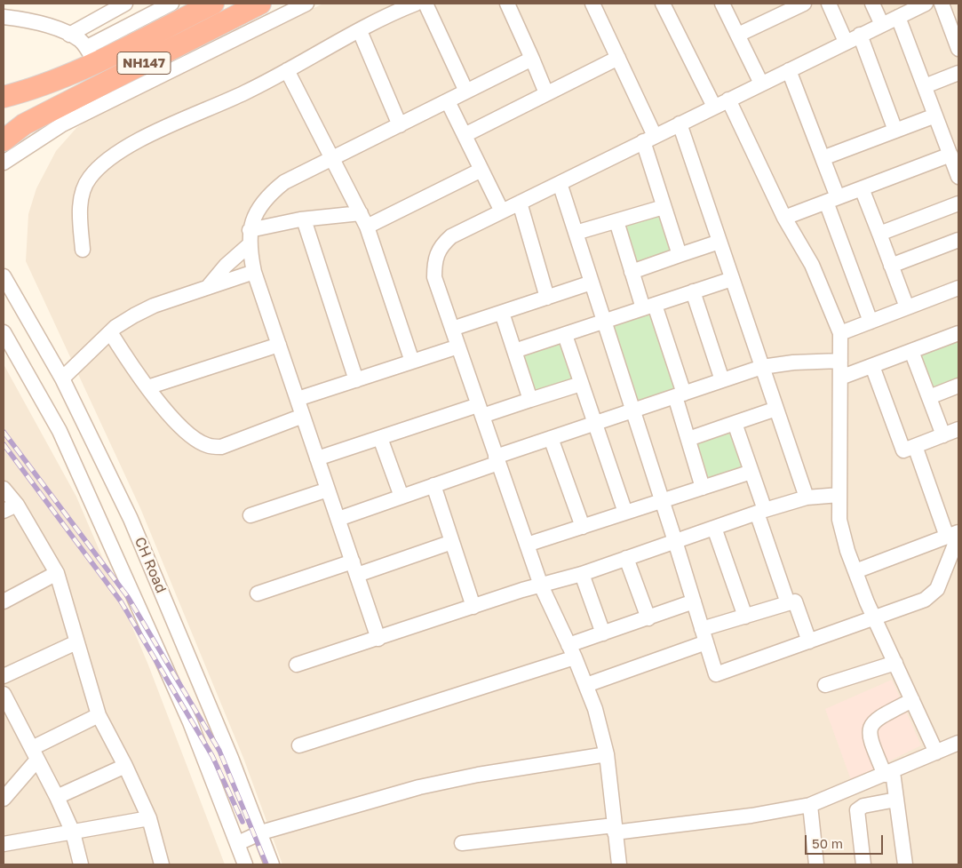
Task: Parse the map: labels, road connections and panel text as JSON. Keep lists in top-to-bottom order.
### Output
{
  "streets": {
    "highway": ["NH147"],
    "street": ["CH Road"]
  },
  "scale_bar": "50 m"
}
